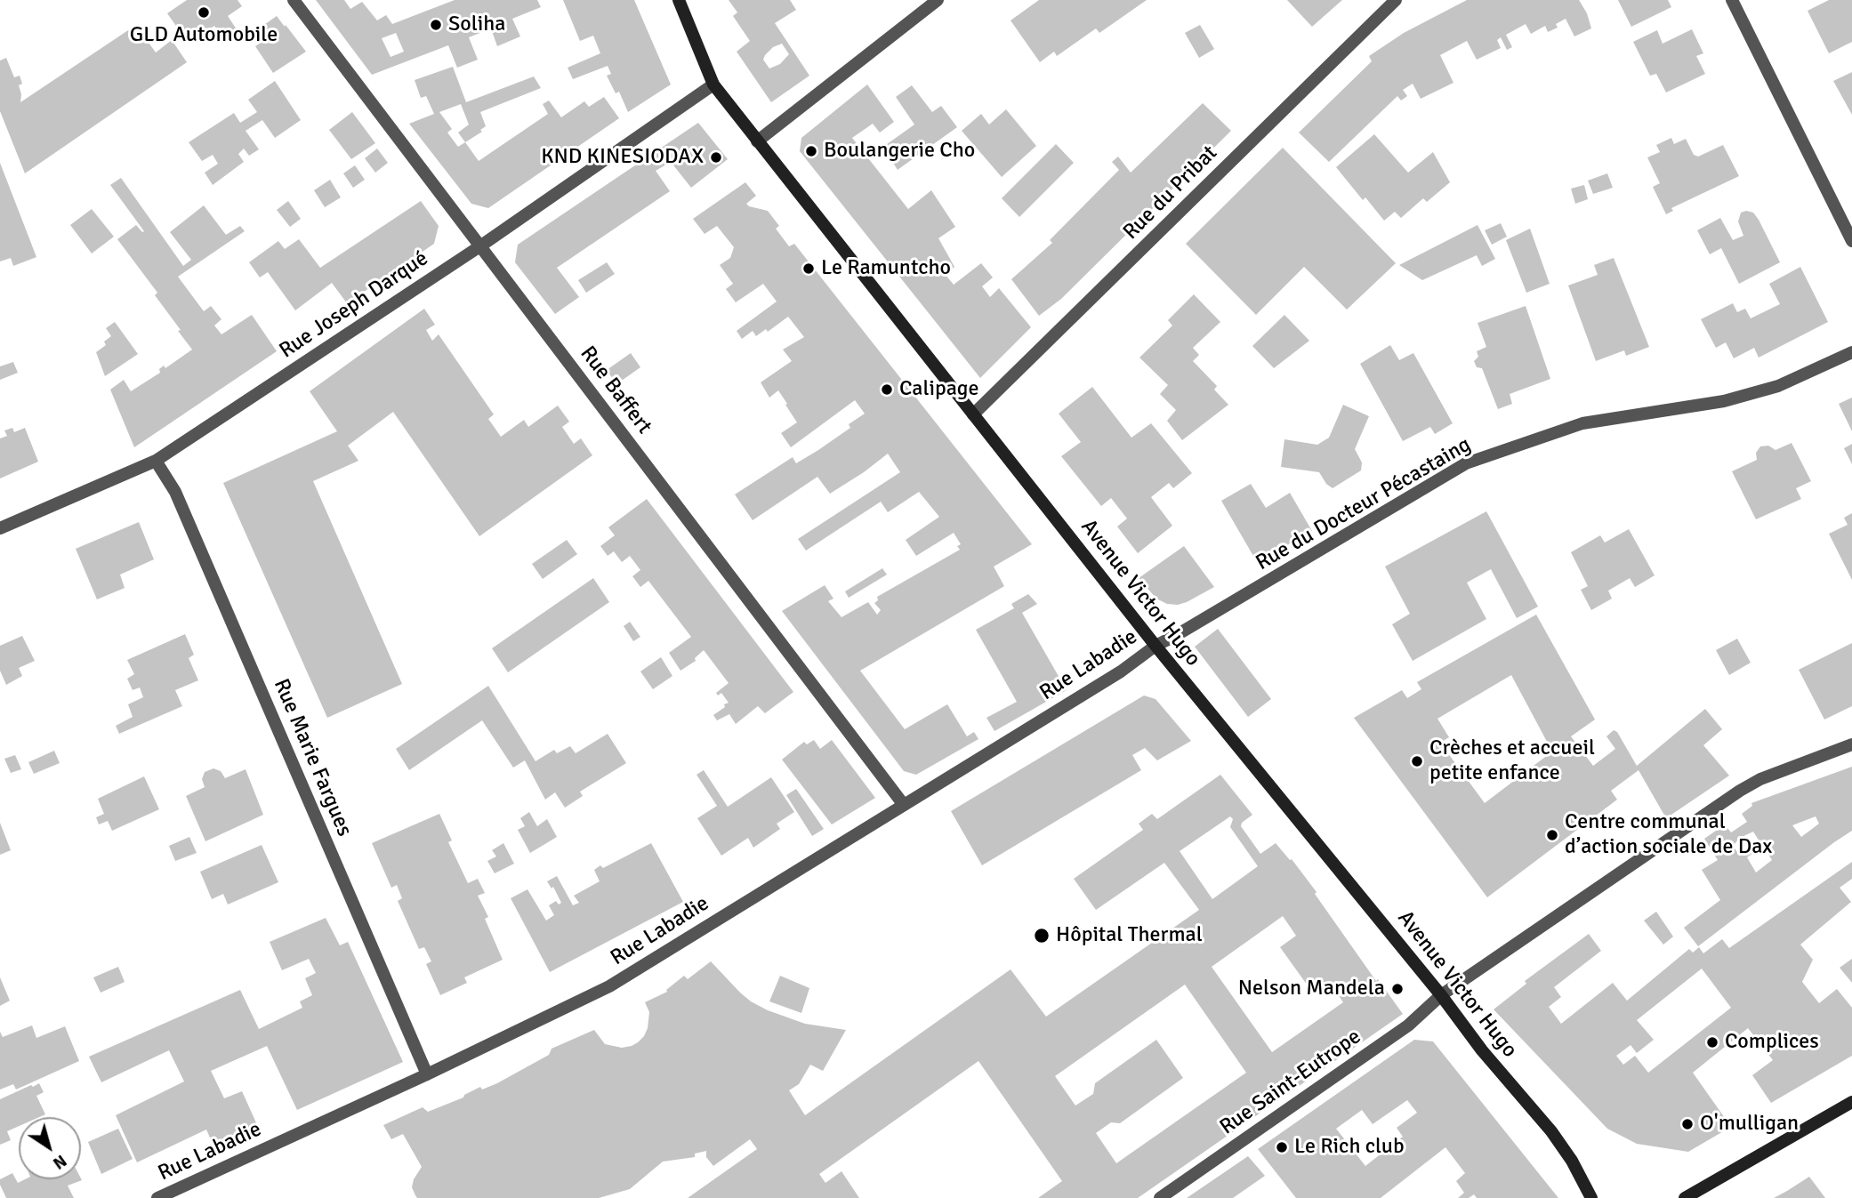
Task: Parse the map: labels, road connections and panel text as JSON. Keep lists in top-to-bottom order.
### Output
{
  "streets": {
    "main road": ["Avenue Victor Hugo"],
    "street": [
      "Rue du Pribat",
      "Rue Joseph Darqué",
      "Rue Baffert",
      "Rue du Docteur Pécastaing",
      "Rue Labadie",
      "Rue Marie Fargues",
      "Rue Saint-Eutrope"
    ]
  },
  "crossings": [
    ["Rue du Pribat", "Avenue Victor Hugo"],
    ["Rue Joseph Darqué", "Rue Baffert"],
    ["Rue Joseph Darqué", "Avenue Victor Hugo"],
    ["Rue Joseph Darqué", "Rue Marie Fargues"],
    ["Rue Baffert", "Rue Labadie"],
    ["Rue du Docteur Pécastaing", "Avenue Victor Hugo"],
    ["Rue du Docteur Pécastaing", "Rue Labadie"],
    ["Avenue Victor Hugo", "Rue Labadie"],
    ["Avenue Victor Hugo", "Rue Saint-Eutrope"],
    ["Rue Labadie", "Rue Marie Fargues"]
  ],
  "places": [
    "GLD Automobile",
    "Soliha",
    "Boulangerie Cho",
    "KND KINESIODAX",
    "Le Ramuntcho",
    "Calipage",
    "Crèches et accueil petite enfance",
    "Centre communal d’action sociale de Dax",
    "Hôpital Thermal",
    "Nelson Mandela",
    "Complices",
    "O'mulligan",
    "Le Rich club"
  ],
  "north": "bottom right"
}
